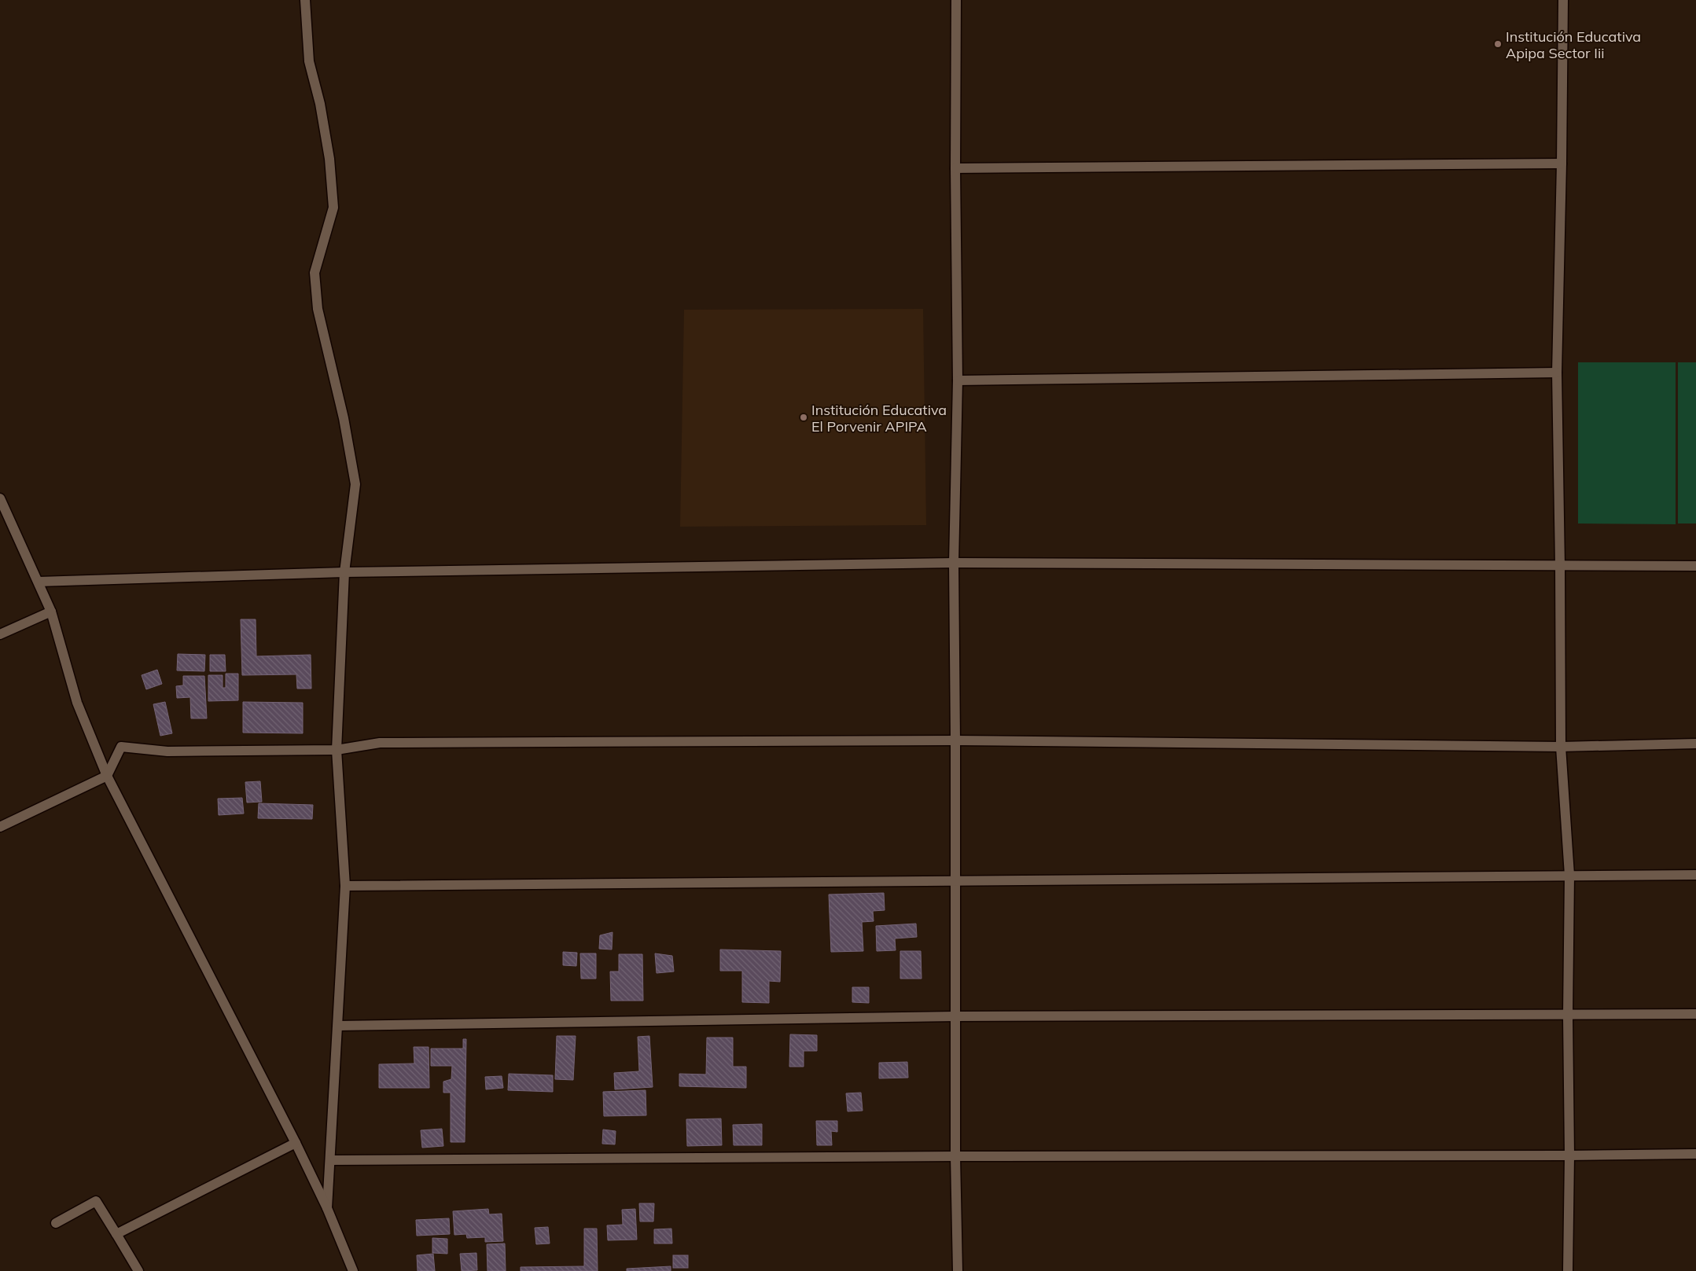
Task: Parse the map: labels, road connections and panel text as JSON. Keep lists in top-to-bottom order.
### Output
{
  "places": ["Institución Educativa Apipa Sector Iii", "Institución Educativa El Porvenir APIPA"]
}
